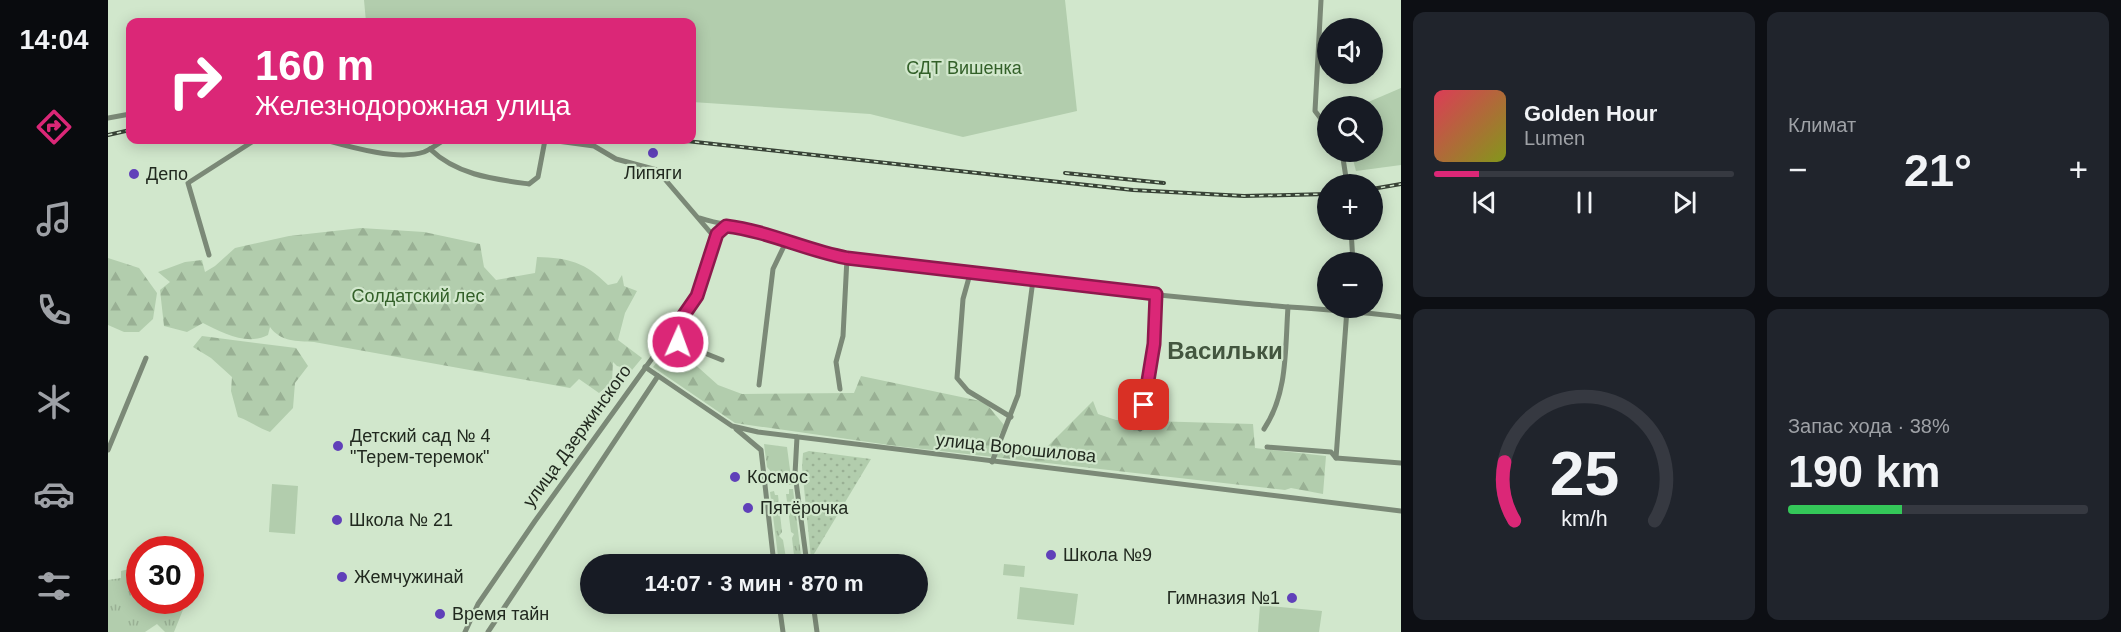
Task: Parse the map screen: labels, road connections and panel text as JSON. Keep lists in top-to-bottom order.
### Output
{
  "streets": {
    "street": ["улица Дзержинского", "улица Ворошилова"]
  },
  "crossings": [
    ["улица Дзержинского", "улица Ворошилова"]
  ],
  "districts": ["Васильки"],
  "parks": ["СДТ Вишенка", "Солдатский лес"],
  "places": [
    "Липяги",
    "Депо",
    "Детский сад № 4 \"Терем-теремок\"",
    "Космос",
    "Пятёрочка",
    "Школа № 21",
    "Школа №9",
    "Жемчужинай",
    "Гимназия №1",
    "Время тайн"
  ],
  "page": {
    "tabs": "14:04",
    "tile": [
      "Климат",
      ["Запас хода · 38%", "190 km"]
    ],
    "map_buttons": ["+", "−"],
    "turn": ["160 m", "Железнодорожная улица"],
    "song": ["Golden Hour", "Lumen"],
    "heat": ["−", "21°", "+"],
    "limit": "30",
    "trip": "14:07 · 3 мин · 870 m",
    "gauge": ["25", "km/h"]
  }
}
